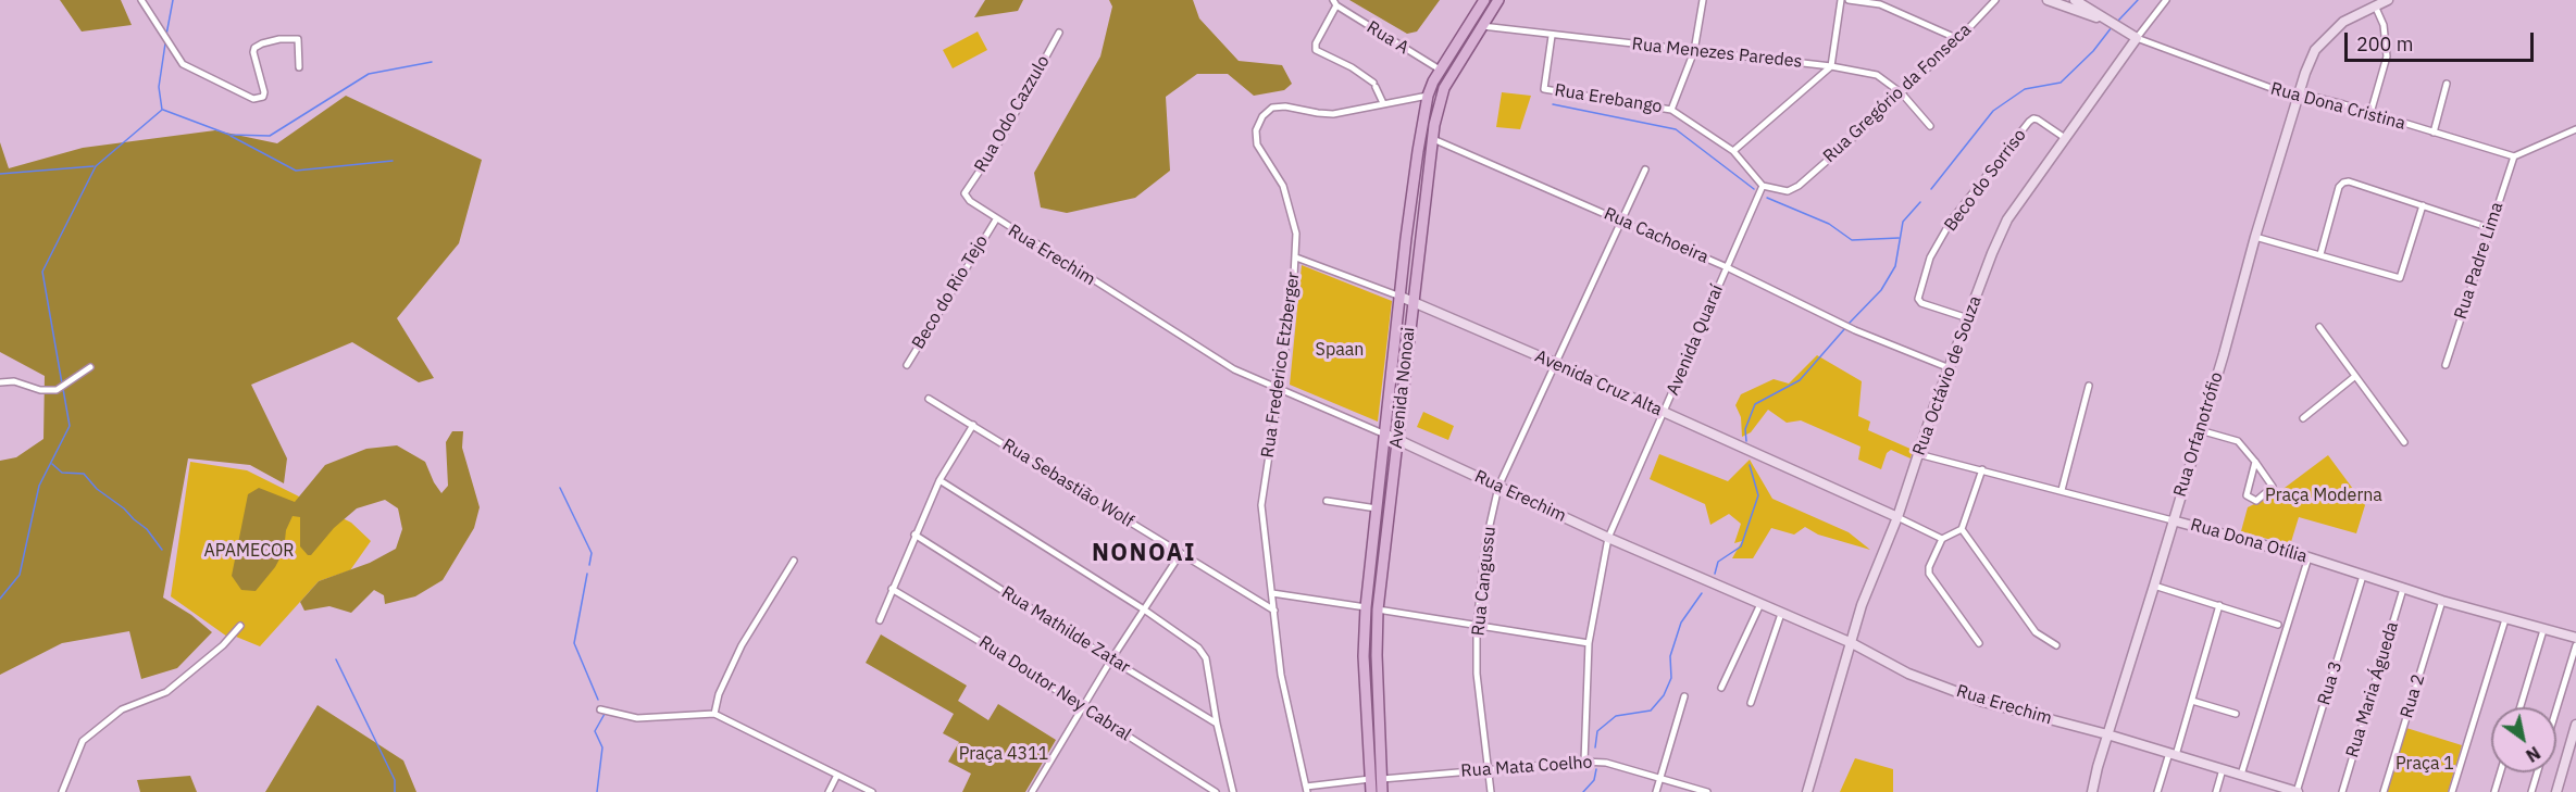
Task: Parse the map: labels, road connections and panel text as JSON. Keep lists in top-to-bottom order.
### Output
{
  "streets": {
    "main road": ["Avenida Nonoai"],
    "street": [
      "Rua A",
      "Rua Menezes Paredes",
      "Rua Gregório da Fonseca",
      "Rua Erebango",
      "Rua Dona Cristina",
      "Rua Odo Cazzulo",
      "Beco do Sorriso",
      "Rua Cachoeira",
      "Rua Erechim",
      "Rua Padre Lima",
      "Beco do Rio Tejo",
      "Avenida Quaraí",
      "Rua Frederico Etzberger",
      "Rua Octávio de Souza",
      "Avenida Cruz Alta",
      "Rua Orfanotrófio",
      "Rua Sebastião Wolf",
      "Rua Dona Otília",
      "Rua Cangussu",
      "Rua Mathilde Zatar",
      "Rua 3",
      "Rua Doutor Ney Cabral",
      "Rua Maria Águeda",
      "Rua 2",
      "Rua Mata Coelho"
    ]
  },
  "crossings": [
    ["Rua A", "Avenida Nonoai"],
    ["Rua Menezes Paredes", "Rua Gregório da Fonseca"],
    ["Rua Menezes Paredes", "Rua Erebango"],
    ["Rua Menezes Paredes", "Avenida Nonoai"],
    ["Rua Gregório da Fonseca", "Rua Erebango"],
    ["Rua Gregório da Fonseca", "Avenida Quaraí"],
    ["Rua Erebango", "Avenida Quaraí"],
    ["Rua Dona Cristina", "Rua Padre Lima"],
    ["Rua Dona Cristina", "Rua Octávio de Souza"],
    ["Rua Dona Cristina", "Rua Orfanotrófio"],
    ["Rua Odo Cazzulo", "Rua Erechim"],
    ["Beco do Sorriso", "Rua Octávio de Souza"],
    ["Rua Cachoeira", "Avenida Quaraí"],
    ["Rua Cachoeira", "Rua Octávio de Souza"],
    ["Rua Cachoeira", "Avenida Nonoai"],
    ["Rua Cachoeira", "Rua Cangussu"],
    ["Rua Erechim", "Beco do Rio Tejo"],
    ["Rua Erechim", "Avenida Quaraí"],
    ["Rua Erechim", "Rua Frederico Etzberger"],
    ["Rua Erechim", "Rua Octávio de Souza"],
    ["Rua Erechim", "Avenida Nonoai"],
    ["Rua Erechim", "Rua Orfanotrófio"],
    ["Rua Erechim", "Rua Cangussu"],
    ["Rua Erechim", "Rua 3"],
    ["Avenida Quaraí", "Avenida Cruz Alta"],
    ["Avenida Quaraí", "Rua Mata Coelho"],
    ["Rua Frederico Etzberger", "Avenida Cruz Alta"],
    ["Rua Frederico Etzberger", "Avenida Nonoai"],
    ["Rua Frederico Etzberger", "Rua Sebastião Wolf"],
    ["Rua Octávio de Souza", "Avenida Cruz Alta"],
    ["Rua Octávio de Souza", "Rua Dona Otília"],
    ["Avenida Cruz Alta", "Avenida Nonoai"],
    ["Avenida Cruz Alta", "Rua Cangussu"],
    ["Avenida Nonoai", "Rua Mata Coelho"],
    ["Rua Orfanotrófio", "Rua Dona Otília"],
    ["Rua Dona Otília", "Rua 3"],
    ["Rua Dona Otília", "Rua Maria Águeda"],
    ["Rua Dona Otília", "Rua 2"],
    ["Rua Cangussu", "Rua Mata Coelho"]
  ],
  "districts": ["NONOAI"],
  "parks": [
    "Spaan",
    "Praça Moderna",
    "APAMECOR",
    "Praça 4311",
    "Praça 1"
  ],
  "scale_bar": "200 m",
  "north": "bottom right"
}
